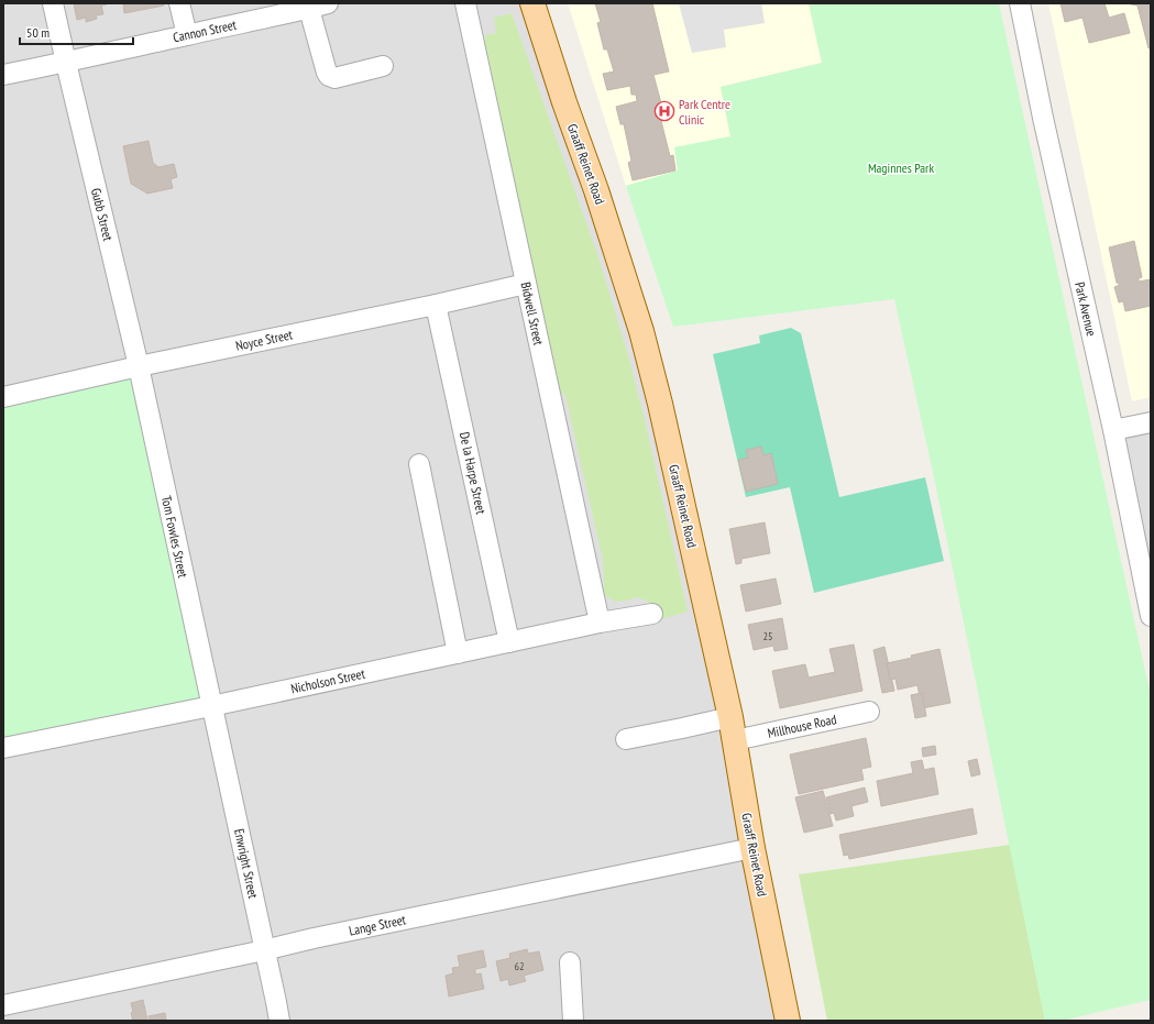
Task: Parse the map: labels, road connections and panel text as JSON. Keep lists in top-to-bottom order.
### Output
{
  "streets": {
    "main road": ["Graaff Reinet Road"],
    "street": [
      "Cannon Street",
      "Gubb Street",
      "Park Avenue",
      "Bidwell Street",
      "Noyce Street",
      "De la Harpe Street",
      "Tom Fowles Street",
      "Nicholson Street",
      "Millhouse Road",
      "Enwright Street",
      "Lange Street"
    ]
  },
  "crossings": [
    ["Cannon Street", "Gubb Street"],
    ["Graaff Reinet Road", "Millhouse Road"],
    ["Graaff Reinet Road", "Lange Street"],
    ["Gubb Street", "Noyce Street"],
    ["Gubb Street", "Tom Fowles Street"],
    ["Bidwell Street", "Noyce Street"],
    ["Bidwell Street", "Nicholson Street"],
    ["Noyce Street", "De la Harpe Street"],
    ["Noyce Street", "Tom Fowles Street"],
    ["De la Harpe Street", "Nicholson Street"],
    ["Tom Fowles Street", "Nicholson Street"],
    ["Tom Fowles Street", "Enwright Street"],
    ["Nicholson Street", "Enwright Street"],
    ["Enwright Street", "Lange Street"]
  ],
  "parks": ["Maginnes Park"],
  "places": {
    "hospital": ["Park Centre Clinic"]
  },
  "house_numbers": ["25", "62"],
  "scale_bar": "50 m"
}
